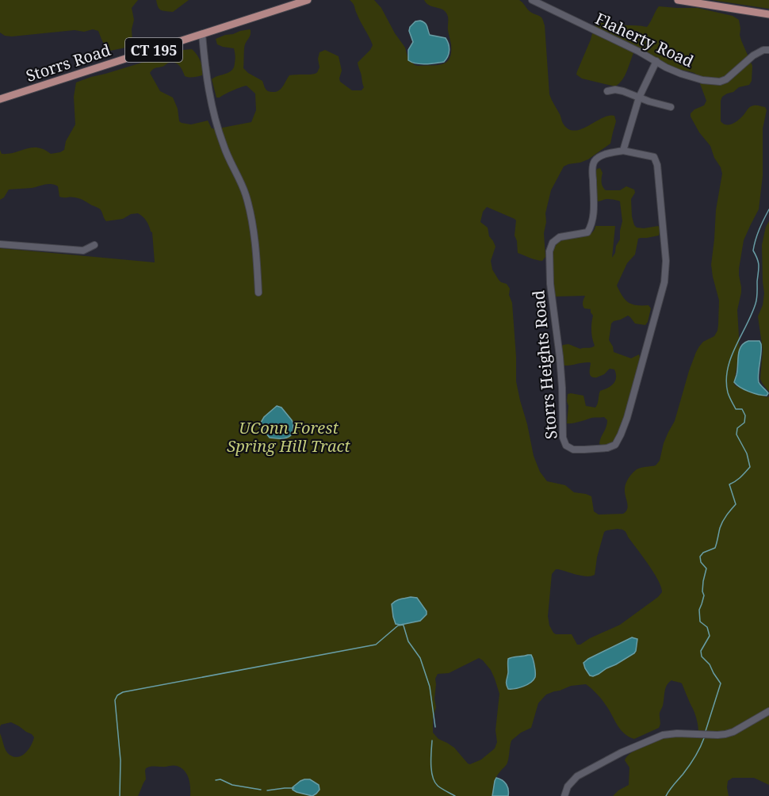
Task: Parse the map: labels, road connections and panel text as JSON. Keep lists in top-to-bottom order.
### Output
{
  "streets": {
    "main road": ["CT 195", "Storrs Road"],
    "street": ["Flaherty Road", "Storrs Heights Road"]
  },
  "parks": ["UConn Forest Spring Hill Tract"]
}
